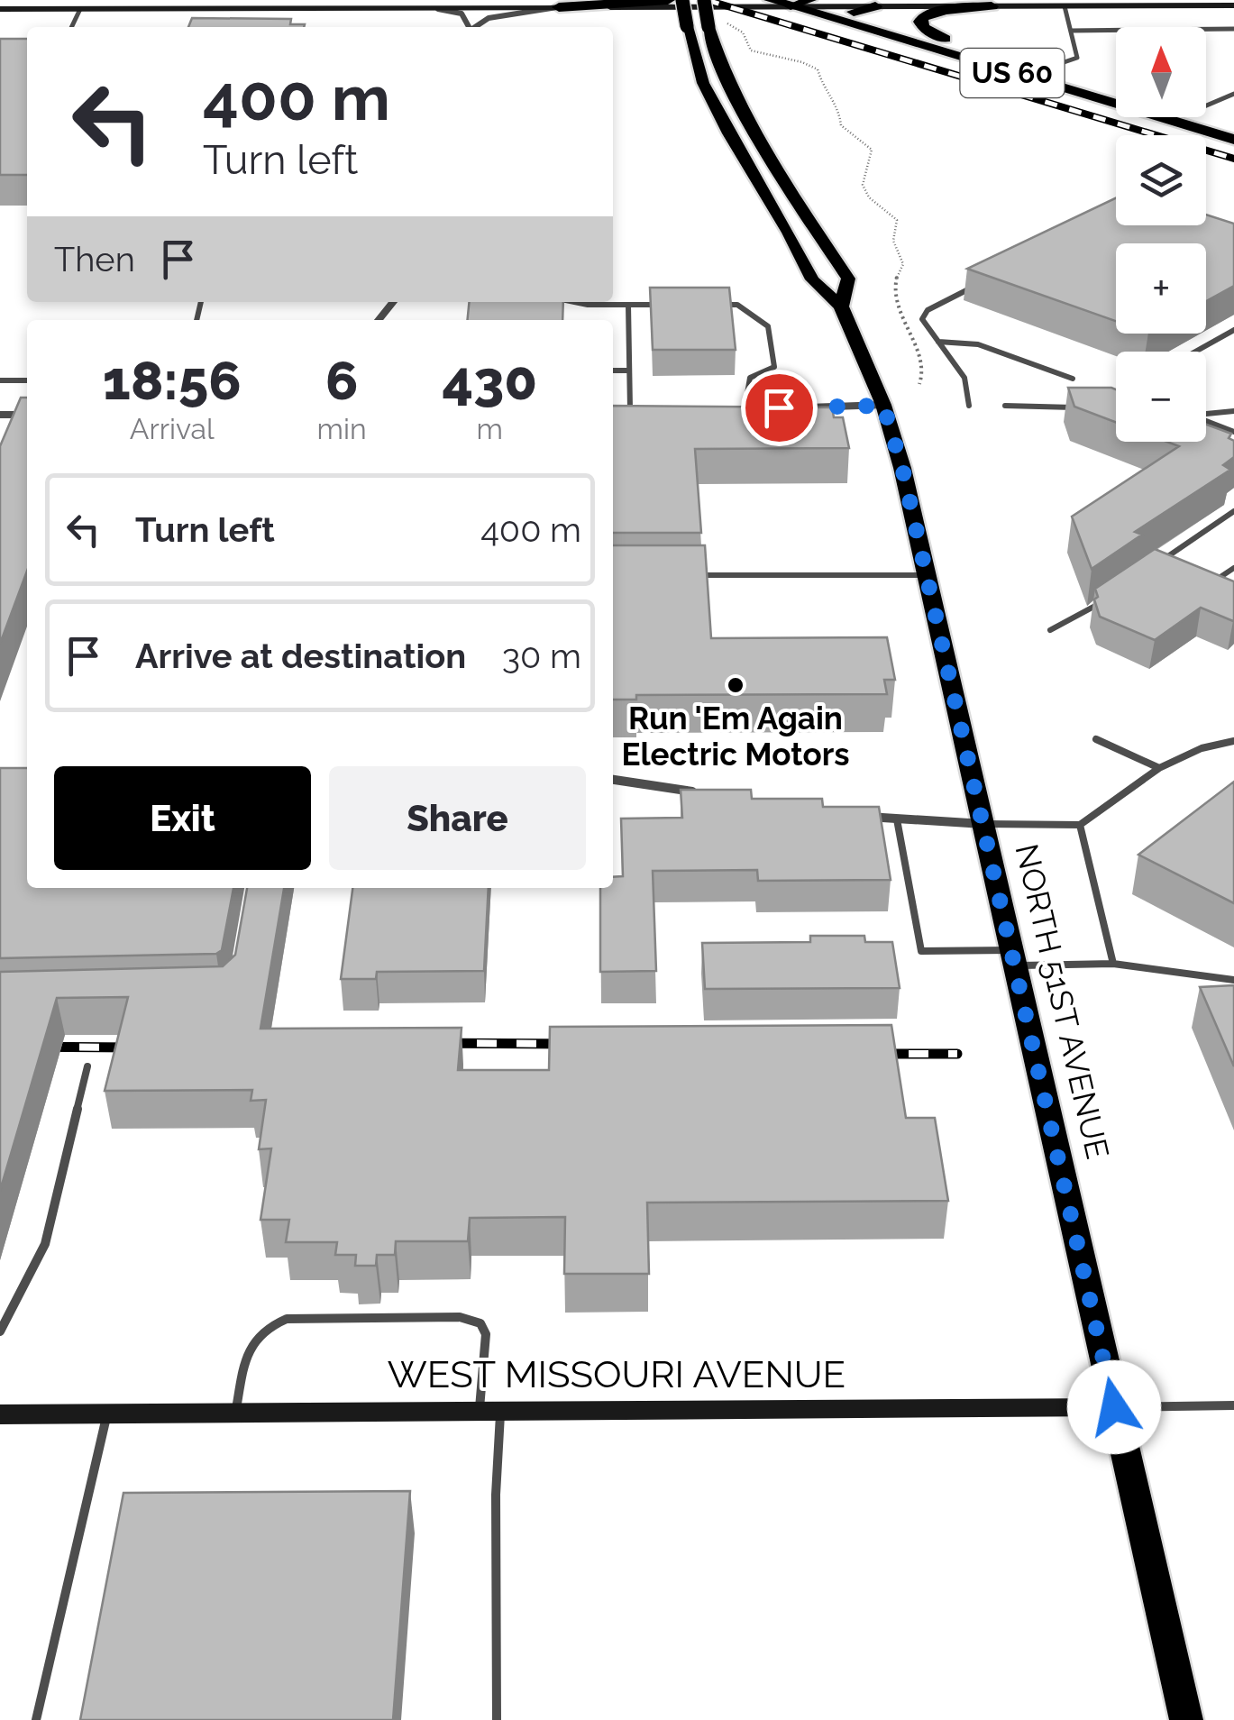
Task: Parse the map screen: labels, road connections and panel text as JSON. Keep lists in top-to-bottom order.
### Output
{
  "streets": {
    "highway": ["US 60"],
    "main road": ["NORTH 51ST AVENUE", "WEST MISSOURI AVENUE"]
  },
  "crossings": [
    ["NORTH 51ST AVENUE", "WEST MISSOURI AVENUE"]
  ],
  "places": ["Run 'Em Again Electric Motors"],
  "north": "top",
  "page": {
    "map_buttons": ["+", "−"],
    "turn": ["400 m", "Turn left"],
    "then": "Then",
    "eta": [
      "18:56",
      "Arrival",
      "6",
      "min",
      "430",
      "m"
    ],
    "list": [
      {
        "name": "Turn left",
        "value": "400 m"
      },
      {
        "name": "Arrive at destination",
        "value": "30 m"
      }
    ],
    "buttons": ["Exit", "Share"]
  }
}
